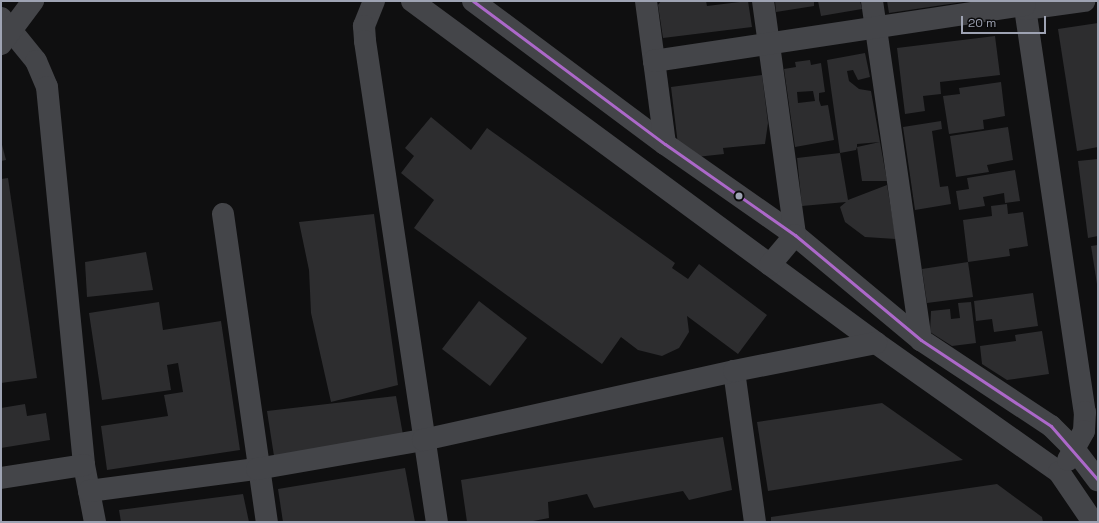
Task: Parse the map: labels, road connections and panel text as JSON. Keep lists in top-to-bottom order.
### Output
{
  "scale_bar": "20 m"
}
